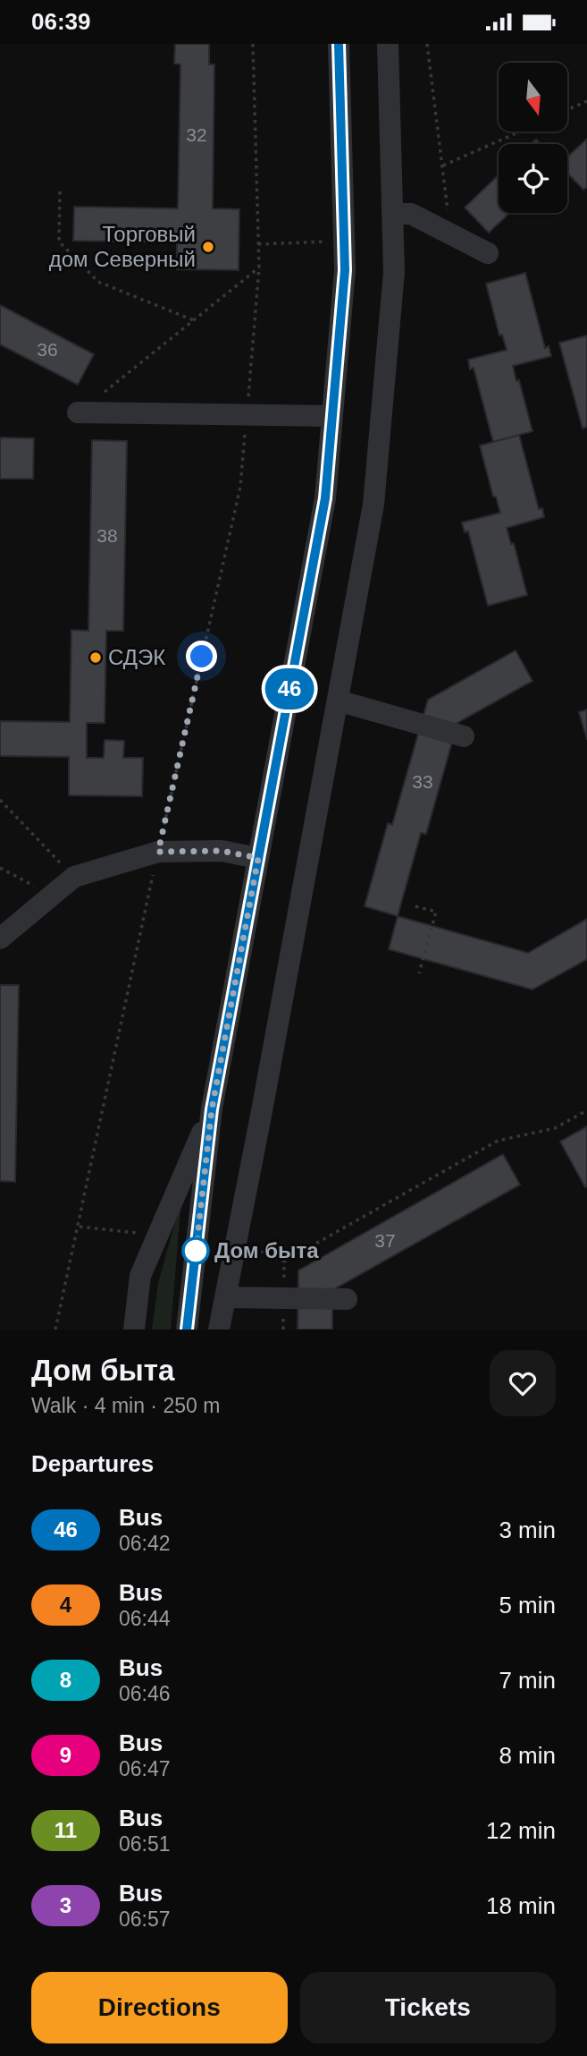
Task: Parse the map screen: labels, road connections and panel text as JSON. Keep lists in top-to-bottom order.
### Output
{
  "places": ["Торговый дом Северный", "СДЭК", "Дом быта"],
  "lines": ["bus line 46"],
  "house_numbers": [
    "32",
    "36",
    "38",
    "33",
    "37"
  ],
  "north": "bottom",
  "page": {
    "status": "06:39",
    "on_map": "46",
    "heading": [
      ["Дом быта", "Walk · 4 min · 250 m"],
      "Departures"
    ],
    "list": [
      {
        "mark": "46",
        "name": "Bus",
        "note": "06:42",
        "value": "3 min"
      },
      {
        "mark": "4",
        "name": "Bus",
        "note": "06:44",
        "value": "5 min"
      },
      {
        "mark": "8",
        "name": "Bus",
        "note": "06:46",
        "value": "7 min"
      },
      {
        "mark": "9",
        "name": "Bus",
        "note": "06:47",
        "value": "8 min"
      },
      {
        "mark": "11",
        "name": "Bus",
        "note": "06:51",
        "value": "12 min"
      },
      {
        "mark": "3",
        "name": "Bus",
        "note": "06:57",
        "value": "18 min"
      }
    ],
    "buttons": ["Directions", "Tickets"]
  }
}
